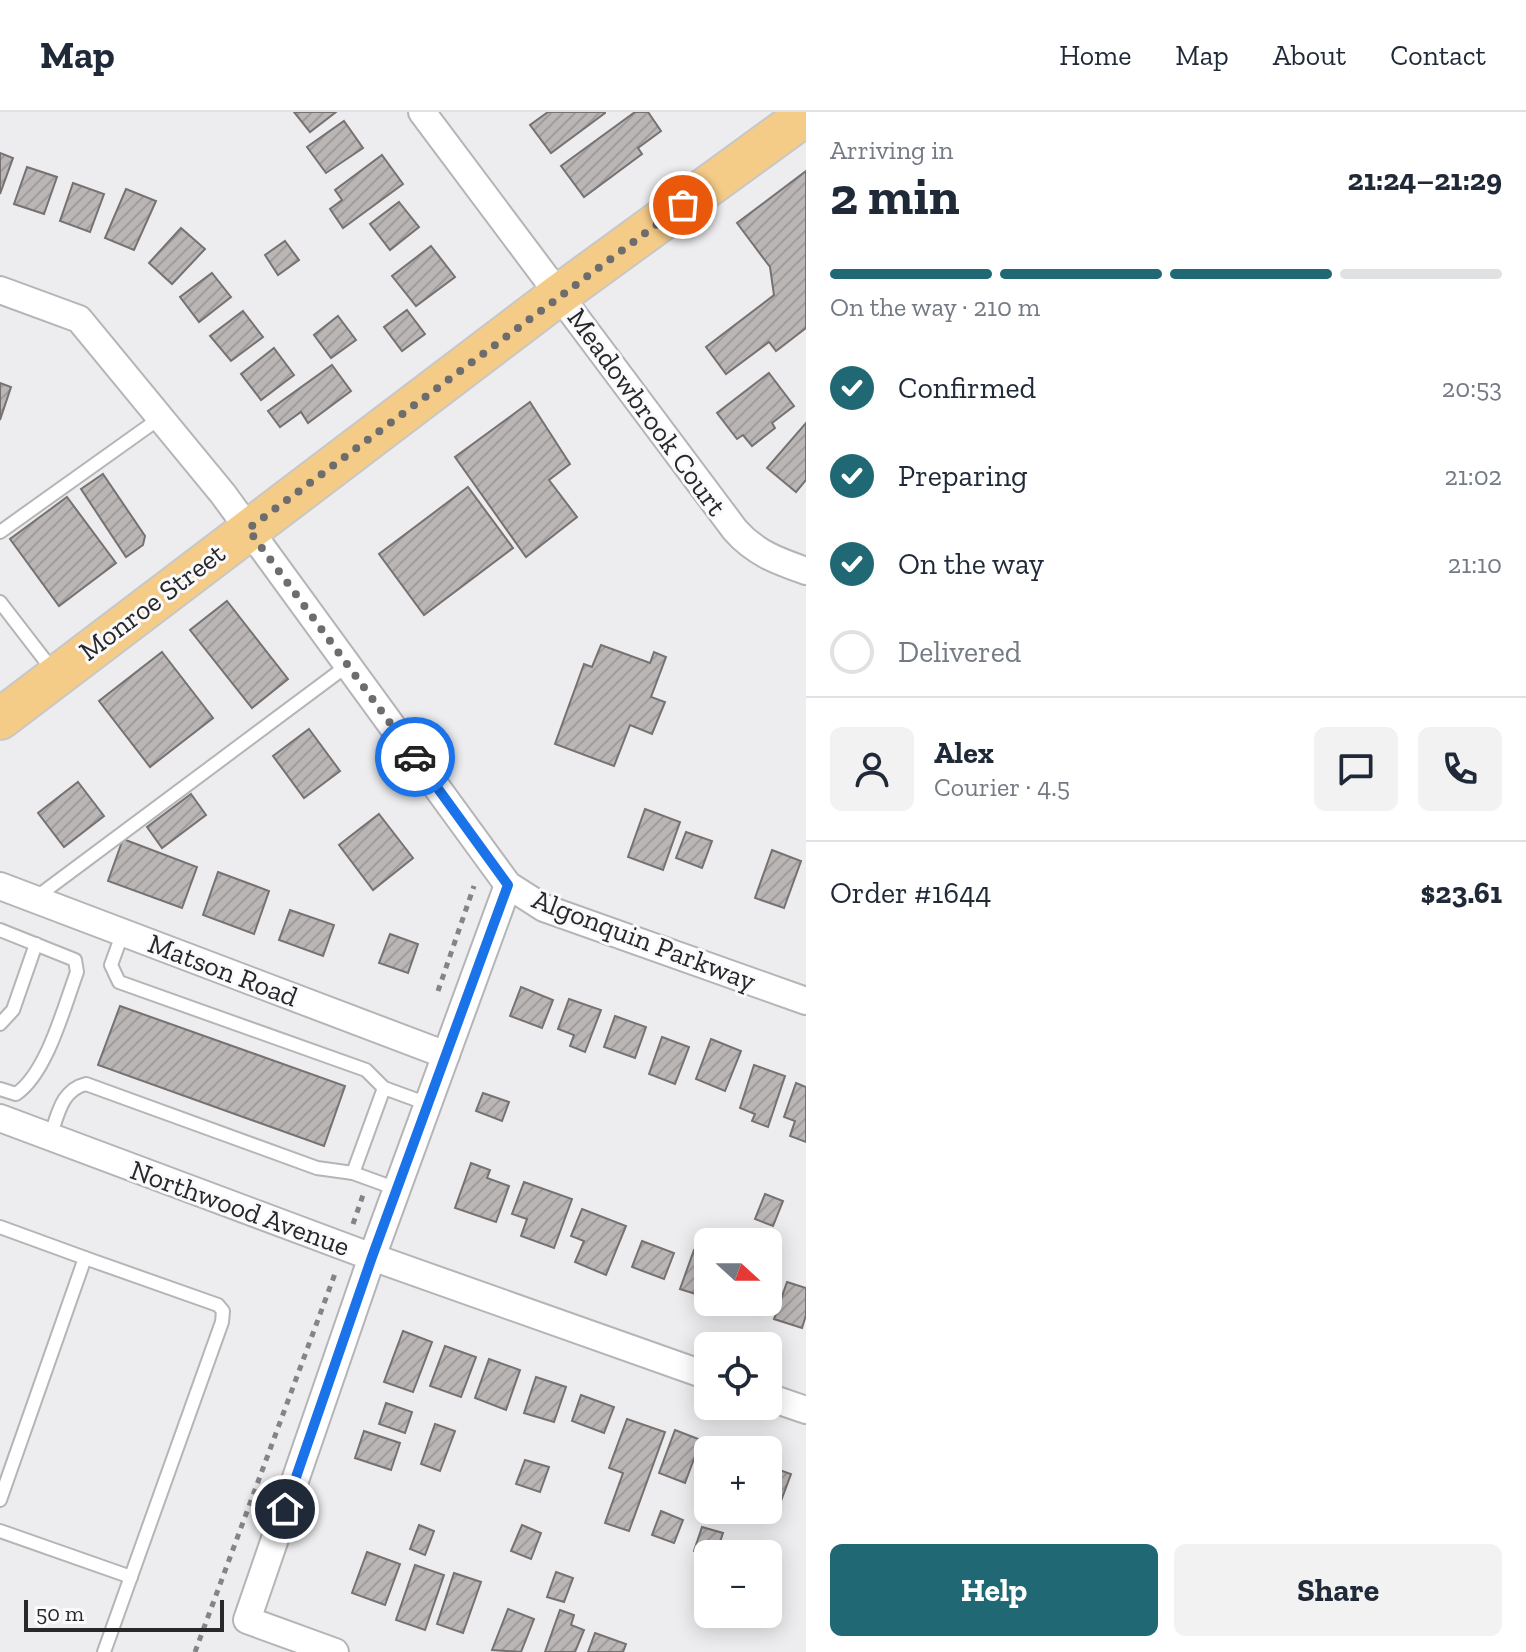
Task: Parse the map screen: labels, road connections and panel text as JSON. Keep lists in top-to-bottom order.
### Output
{
  "streets": {
    "main road": ["Monroe Street"],
    "street": [
      "Meadowbrook Court",
      "Algonquin Parkway",
      "Matson Road",
      "Northwood Avenue"
    ]
  },
  "crossings": [
    ["Meadowbrook Court", "Monroe Street"],
    ["Monroe Street", "Algonquin Parkway"]
  ],
  "scale_bar": "50 m",
  "north": "right",
  "page": {
    "header": "Map",
    "nav": [
      "Home",
      "Map",
      "About",
      "Contact"
    ],
    "heading": ["2 min", "Arriving in", "21:24–21:29"],
    "panel": [
      "Alex",
      "Courier · 4.5",
      "Order #1644",
      "$23.61"
    ],
    "bar": "On the way · 210 m",
    "list": [
      ["Confirmed", "20:53"],
      ["Preparing", "21:02"],
      ["On the way", "21:10"],
      "Delivered"
    ],
    "map_buttons": ["+", "−"],
    "buttons": ["Help", "Share"],
    "scale": "50 m"
  }
}
